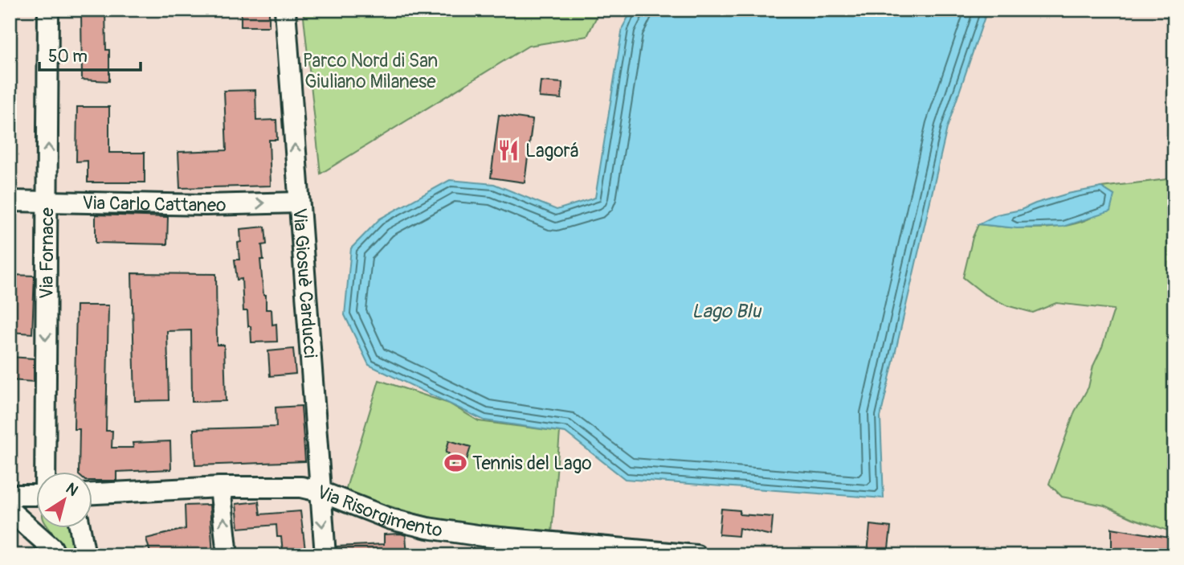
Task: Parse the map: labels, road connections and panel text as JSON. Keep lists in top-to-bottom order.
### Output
{
  "streets": {
    "street": [
      "Via Carlo Cattaneo",
      "Via Fornace",
      "Via Giosuè Carducci",
      "Via Risorgimento"
    ]
  },
  "crossings": [
    ["Via Carlo Cattaneo", "Via Fornace"],
    ["Via Carlo Cattaneo", "Via Giosuè Carducci"],
    ["Via Giosuè Carducci", "Via Risorgimento"]
  ],
  "one_way": ["Via Carlo Cattaneo"],
  "water": ["Lago Blu"],
  "parks": ["Parco Nord di San Giuliano Milanese"],
  "places": {
    "restaurant": ["Lagorá"],
    "sports": ["Tennis del Lago"]
  },
  "scale_bar": "50 m",
  "north": "top right"
}
